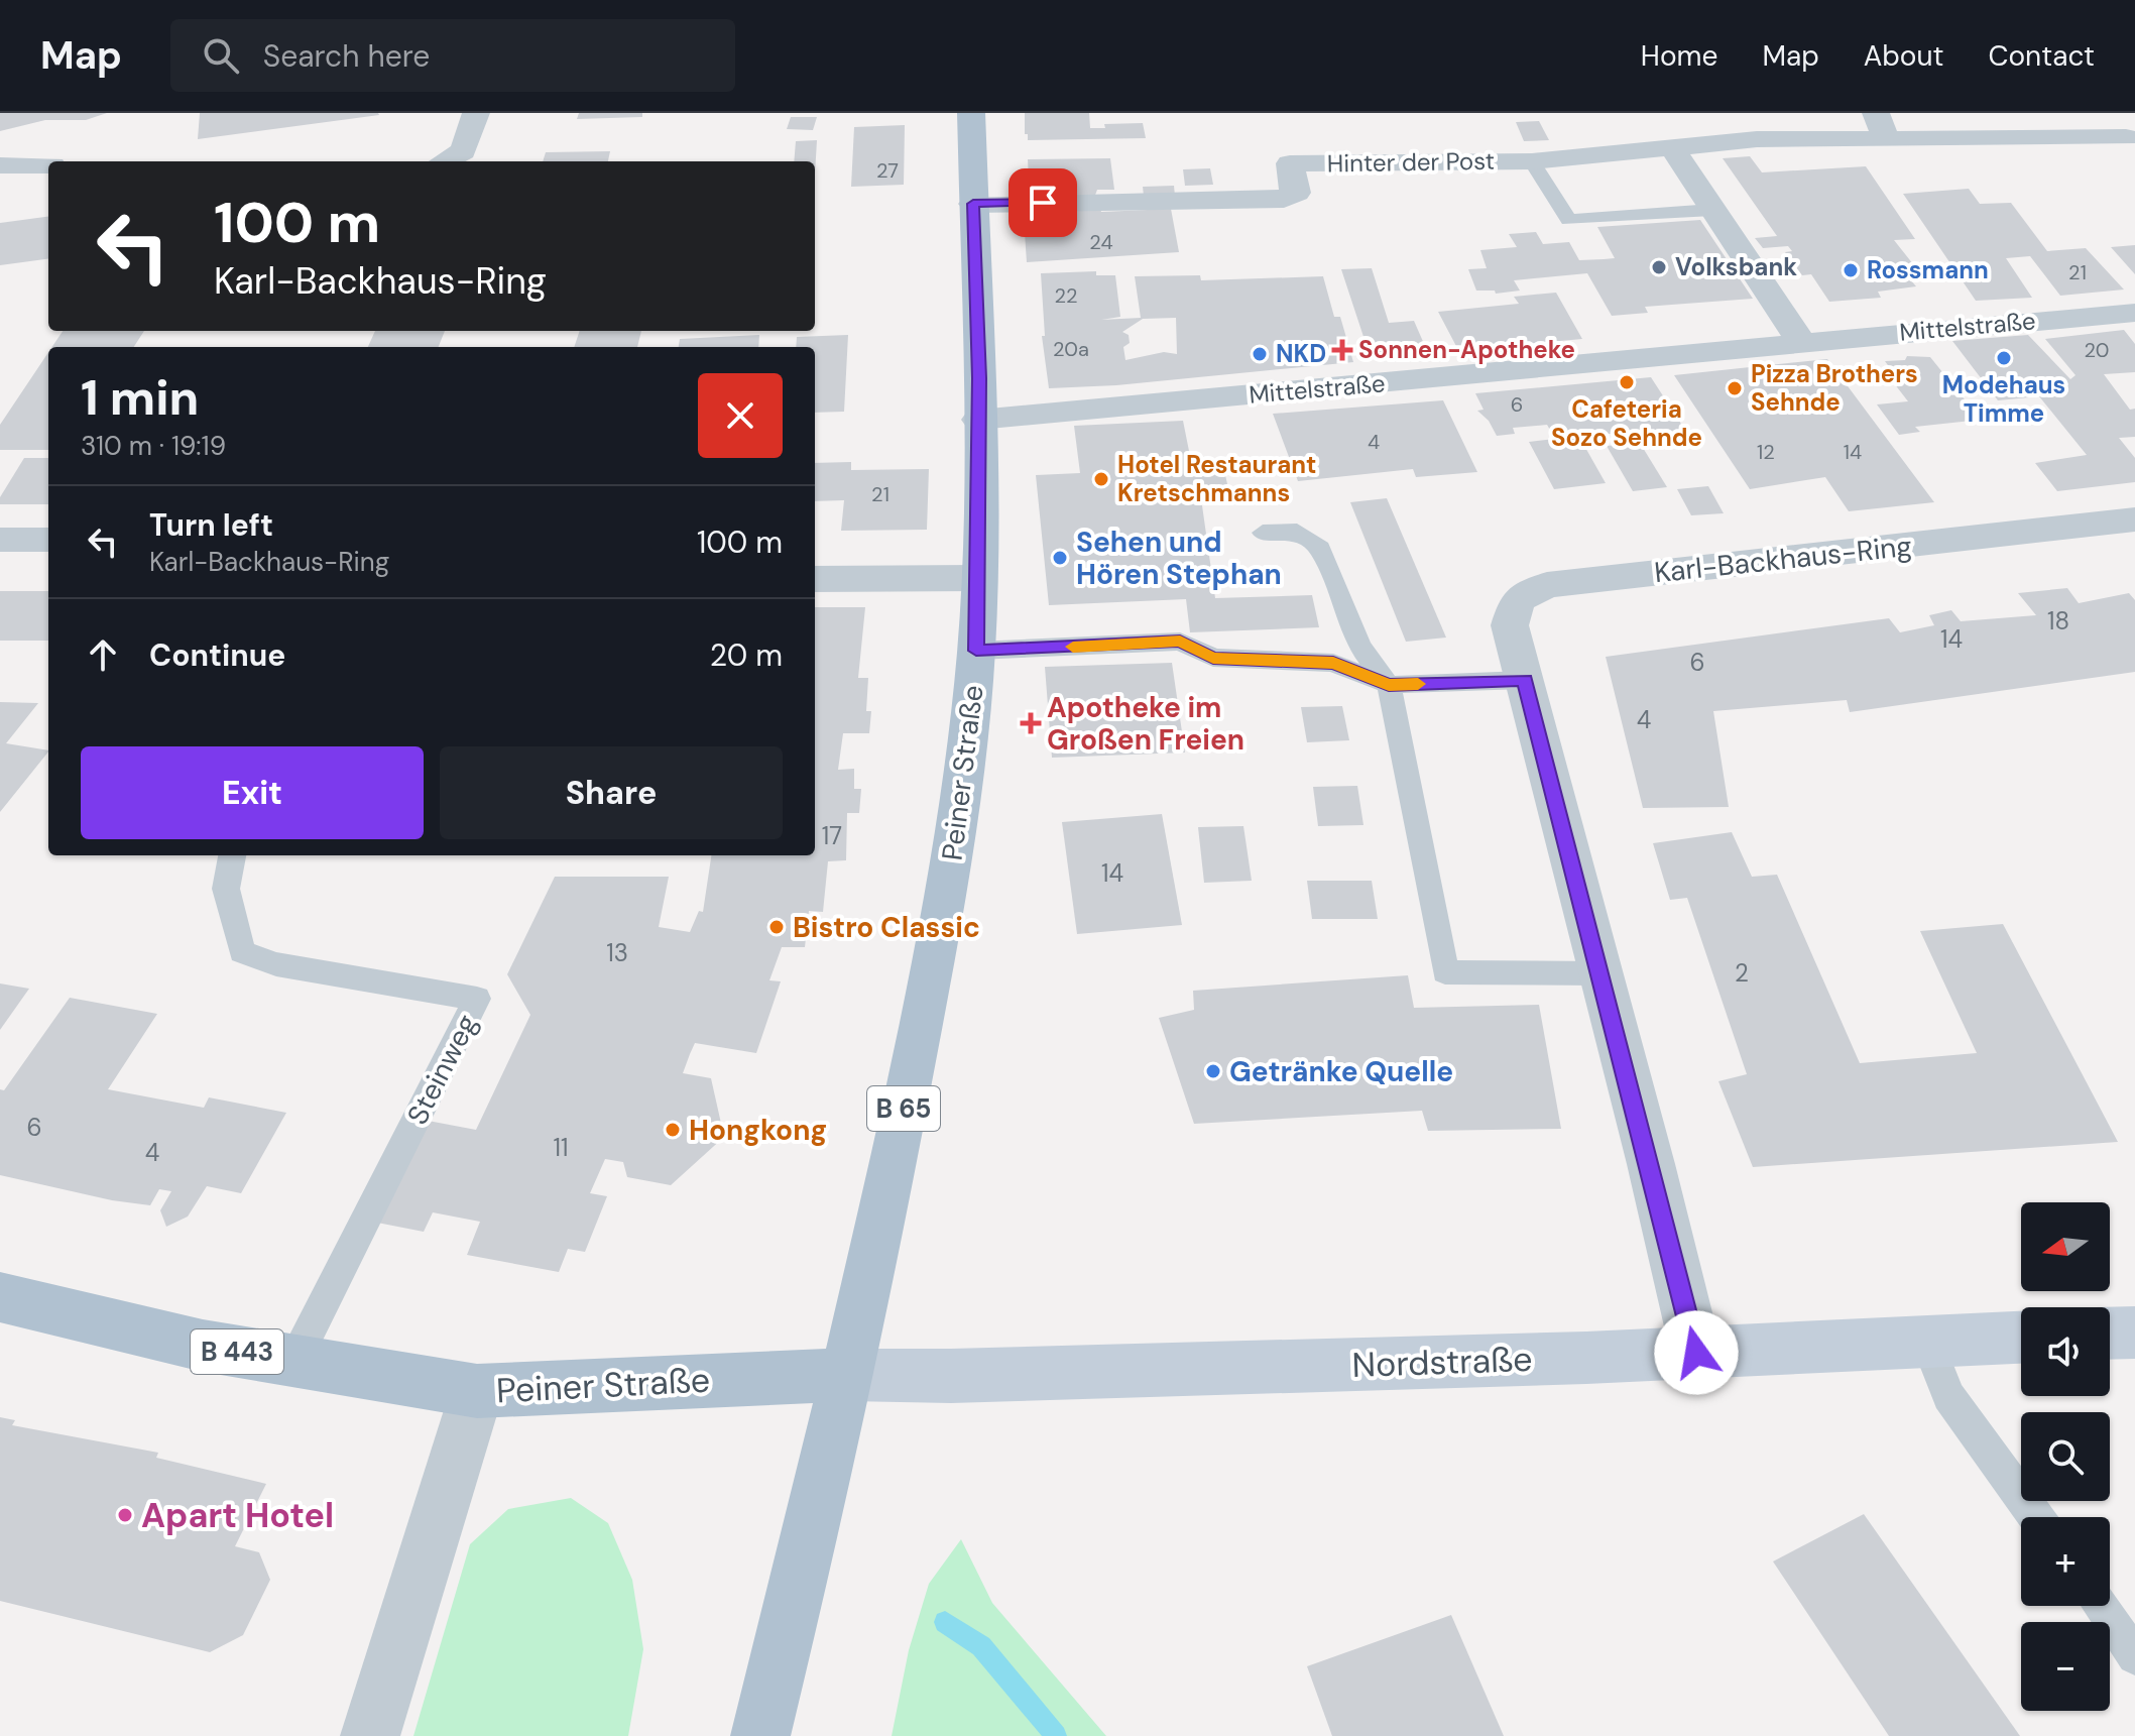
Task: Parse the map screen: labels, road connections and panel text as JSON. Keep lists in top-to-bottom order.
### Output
{
  "streets": {
    "main road": [
      "Peiner Straße",
      "B 65",
      "B 443",
      "Nordstraße"
    ],
    "street": ["Hinter der Post", "Mittelstraße", "Karl-Backhaus-Ring"],
    "lane": ["Steinweg"]
  },
  "crossings": [
    ["Hinter der Post", "Peiner Straße"],
    ["Mittelstraße", "Peiner Straße"],
    ["Karl-Backhaus-Ring", "Nordstraße"],
    ["Peiner Straße", "B 443"],
    ["Peiner Straße", "Nordstraße"],
    ["Steinweg", "B 443"]
  ],
  "places": {
    "other": [
      "Volksbank",
      "Rossmann",
      "NKD",
      "Modehaus Timme",
      "Cafeteria Sozo Sehnde",
      "Pizza Brothers Sehnde",
      "Hotel Restaurant Kretschmanns",
      "Sehen und Hören Stephan",
      "Bistro Classic",
      "Getränke Quelle",
      "Hongkong",
      "Apart Hotel"
    ],
    "health": ["Sonnen-Apotheke", "Apotheke im Großen Freien"]
  },
  "house_numbers": [
    "27",
    "24",
    "21",
    "22",
    "20a",
    "20",
    "6",
    "4",
    "12",
    "14",
    "21",
    "18",
    "14",
    "6",
    "4",
    "17",
    "14",
    "13",
    "2",
    "6",
    "11",
    "4"
  ],
  "north": "left",
  "page": {
    "header": "Map",
    "search": "Search here",
    "nav": [
      "Home",
      "Map",
      "About",
      "Contact"
    ],
    "turn": ["100 m", "Karl-Backhaus-Ring"],
    "heading": ["1 min", "310 m · 19:19"],
    "list": [
      {
        "name": "Turn left",
        "note": "Karl-Backhaus-Ring",
        "value": "100 m"
      },
      {
        "name": "Continue",
        "value": "20 m"
      }
    ],
    "buttons": ["Exit", "Share"],
    "map_buttons": ["+", "−"]
  }
}
